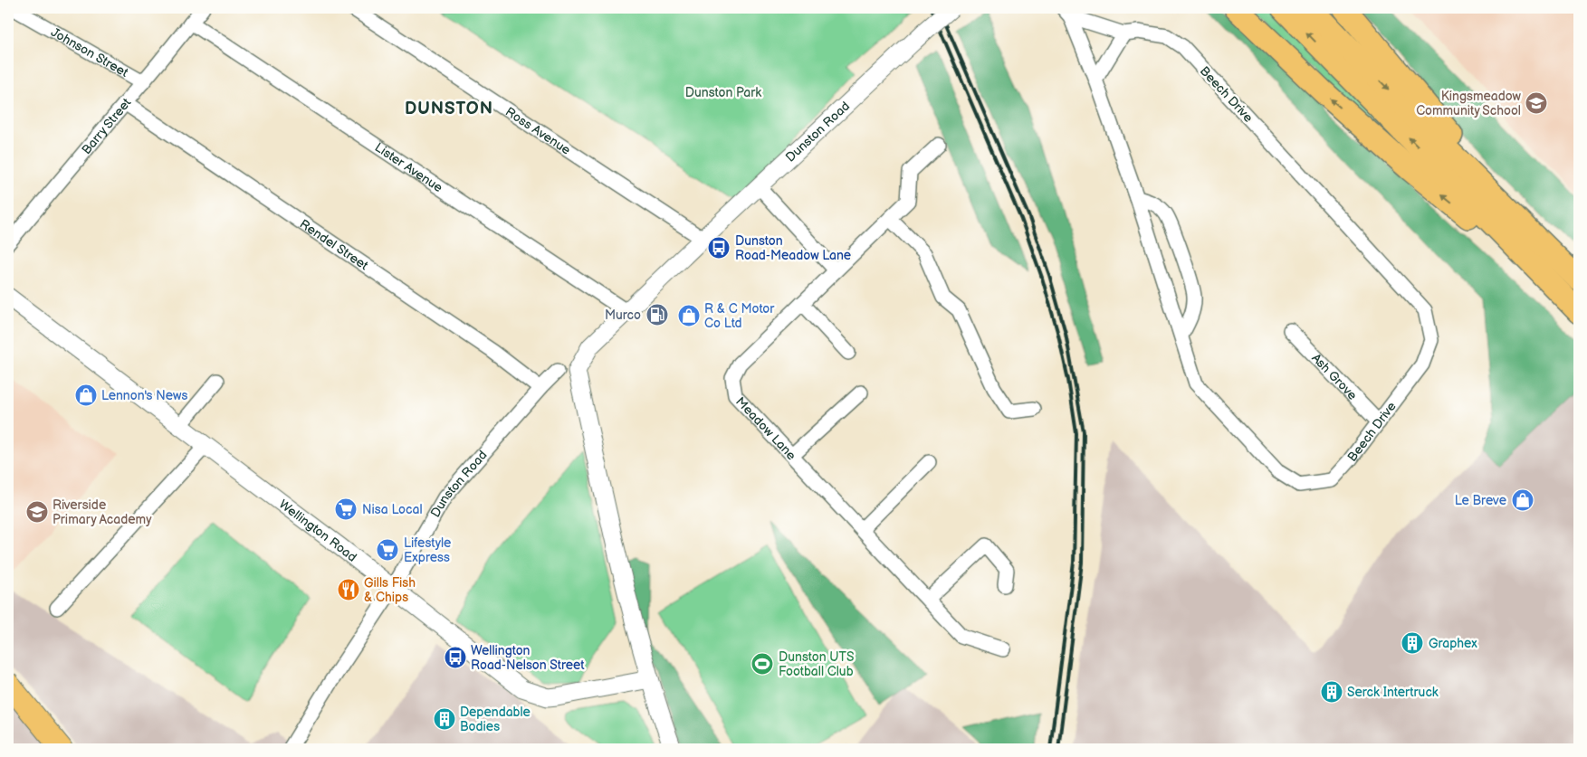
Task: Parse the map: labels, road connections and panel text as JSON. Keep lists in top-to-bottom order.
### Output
{
  "streets": {
    "street": [
      "Johnson Street",
      "Beech Drive",
      "Barry Street",
      "Ross Avenue",
      "Dunston Road",
      "Lister Avenue",
      "Rendel Street",
      "Ash Grove",
      "Meadow Lane",
      "Wellington Road"
    ]
  },
  "crossings": [
    ["Johnson Street", "Barry Street"],
    ["Beech Drive", "Ash Grove"],
    ["Barry Street", "Lister Avenue"],
    ["Barry Street", "Rendel Street"],
    ["Ross Avenue", "Dunston Road"],
    ["Dunston Road", "Lister Avenue"],
    ["Dunston Road", "Rendel Street"],
    ["Dunston Road", "Wellington Road"]
  ],
  "districts": ["DUNSTON"],
  "parks": ["Dunston Park"],
  "places": {
    "school or university": ["Kingsmeadow Community School", "Riverside Primary Academy"],
    "bus stop": ["Dunston Road-Meadow Lane", "Wellington Road-Nelson Street"],
    "fuel station": ["Murco"],
    "shop": ["R & C Motor Co Ltd", "Lennon's News", "Le Breve"],
    "supermarket": ["Nisa Local", "Lifestyle Express"],
    "restaurant": ["Gills Fish & Chips"],
    "building": ["Graphex", "Serck Intertruck", "Dependable Bodies"],
    "sports": ["Dunston UTS Football Club"]
  }
}
